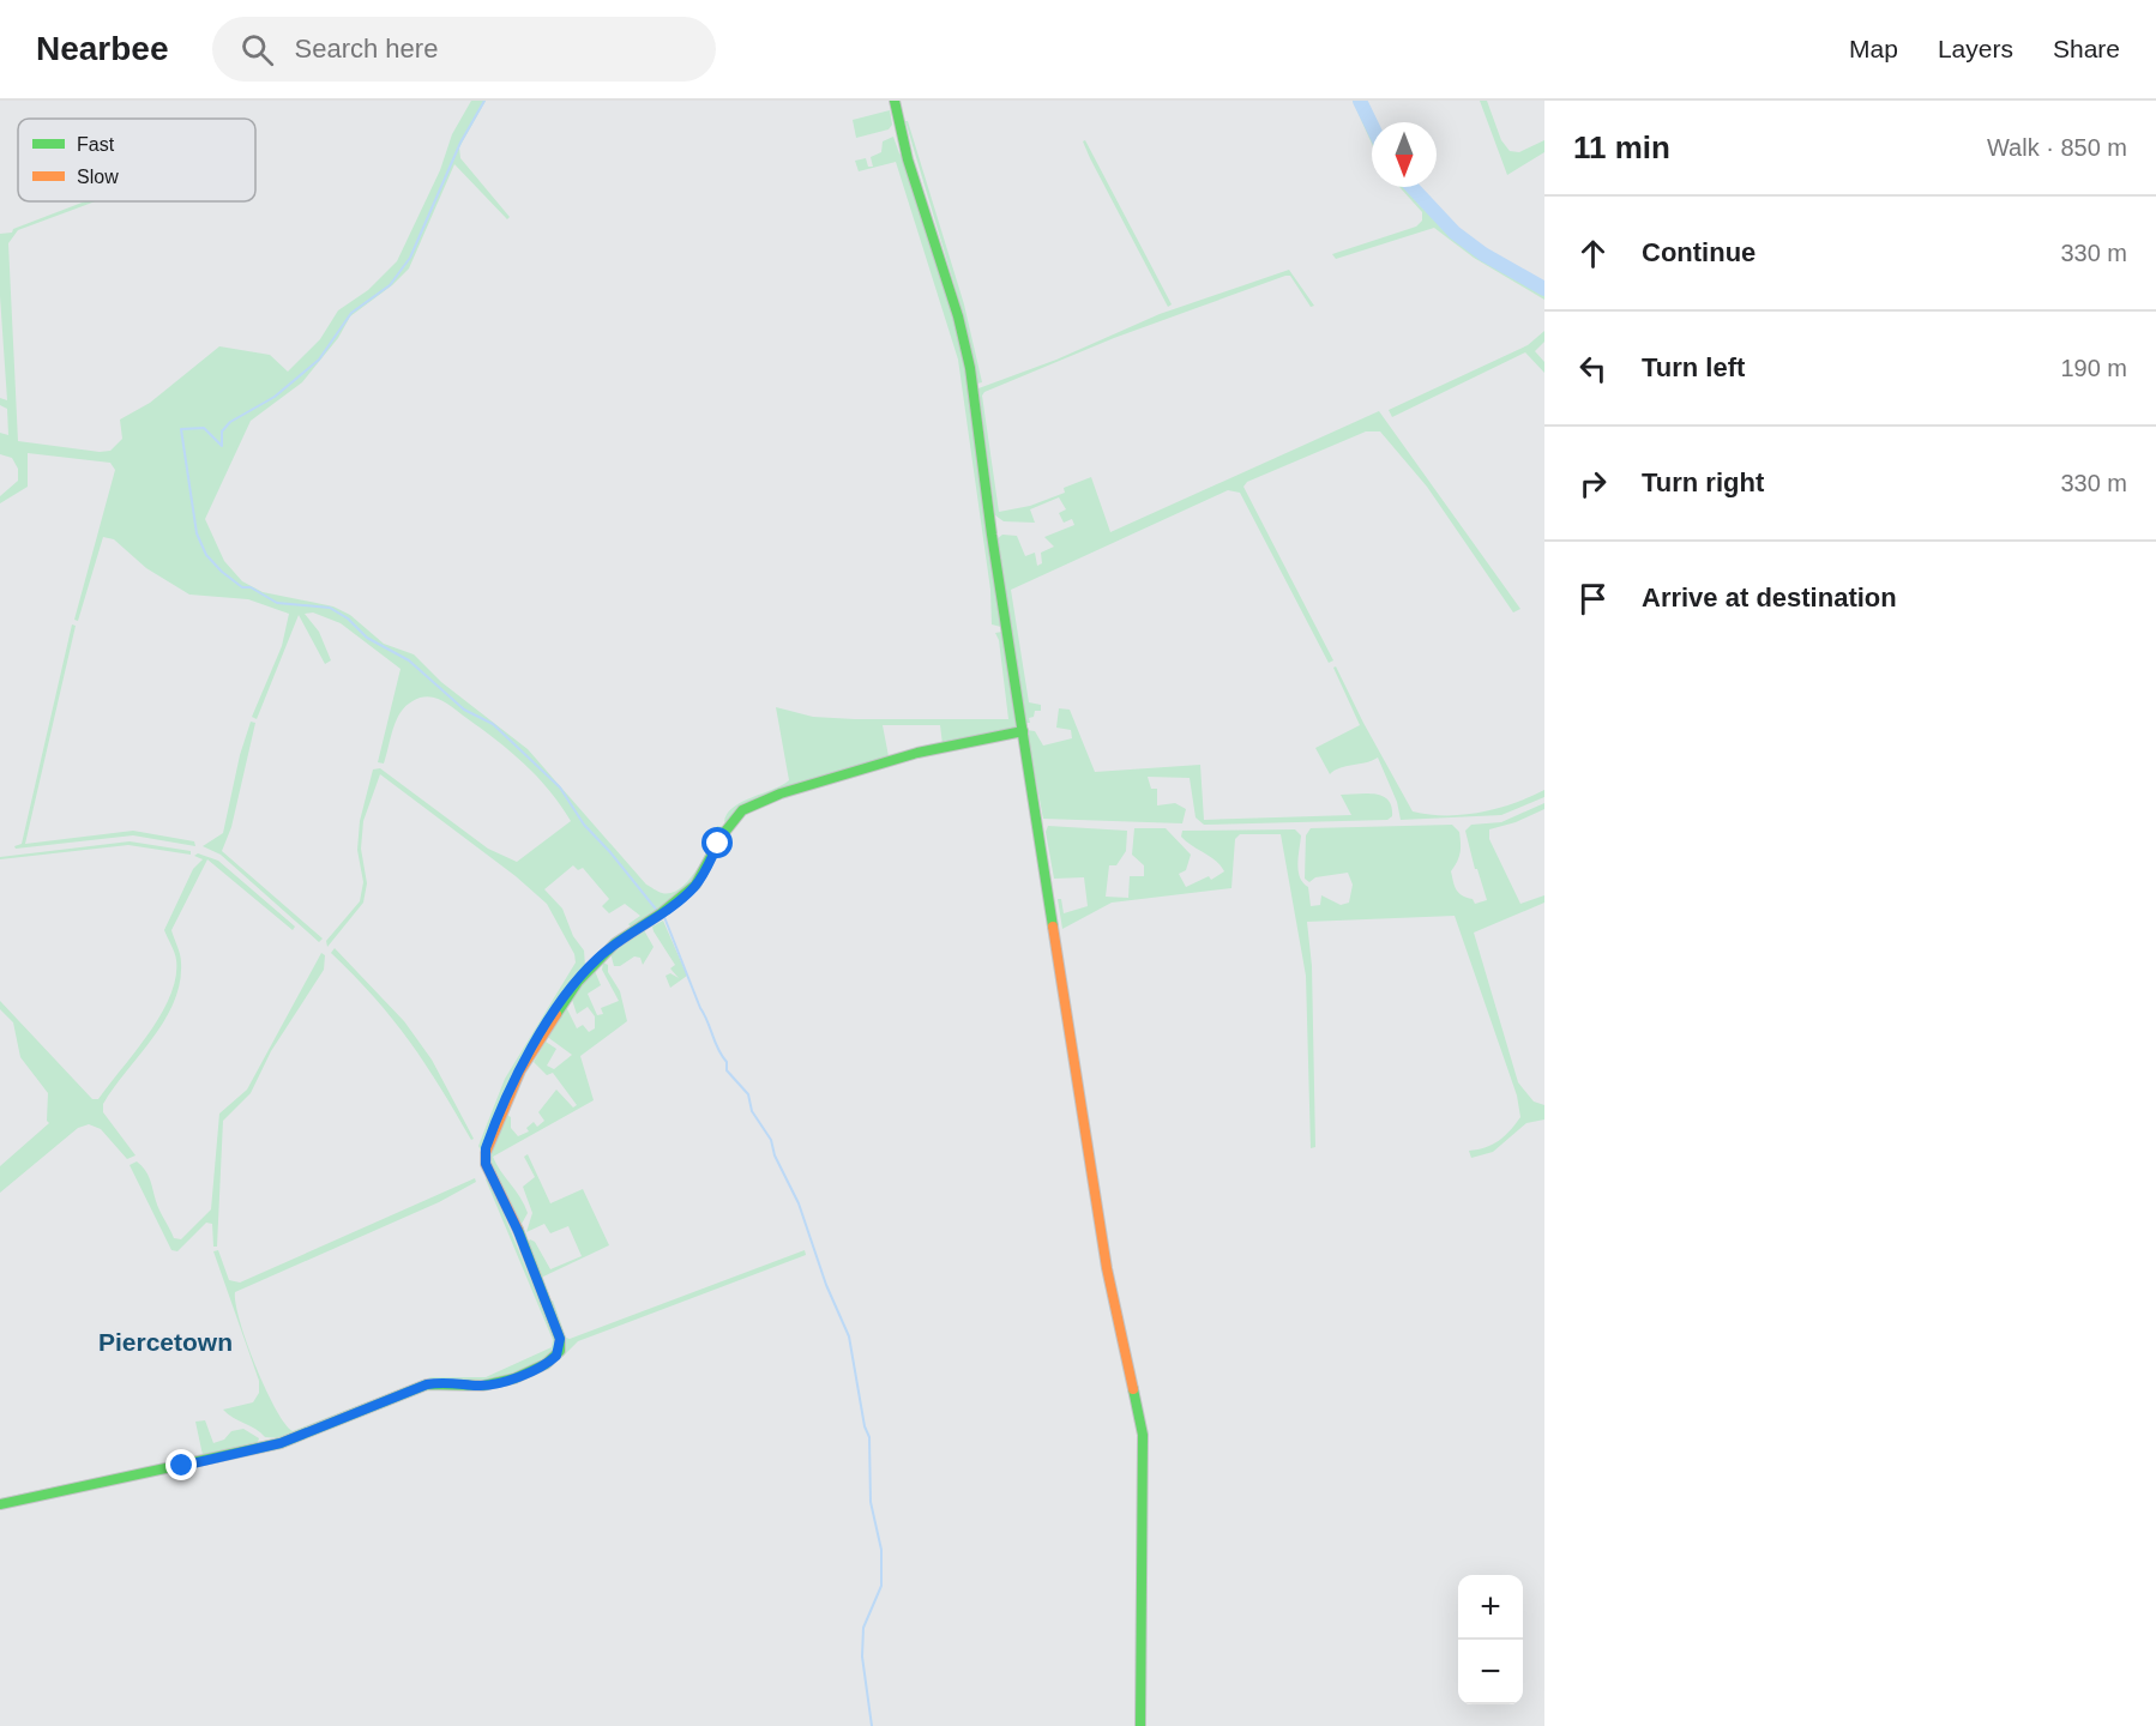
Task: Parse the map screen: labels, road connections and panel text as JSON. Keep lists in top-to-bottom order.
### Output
{
  "districts": ["Piercetown"],
  "legend": ["Fast", "Slow"],
  "north": "bottom",
  "page": {
    "header": "Nearbee",
    "search": "Search here",
    "nav": ["Map", "Layers", "Share"],
    "heading": ["11 min", "Walk · 850 m"],
    "list": [
      ["Continue", "330 m"],
      ["Turn left", "190 m"],
      ["Turn right", "330 m"],
      "Arrive at destination"
    ],
    "map_buttons": ["+", "−"]
  }
}
